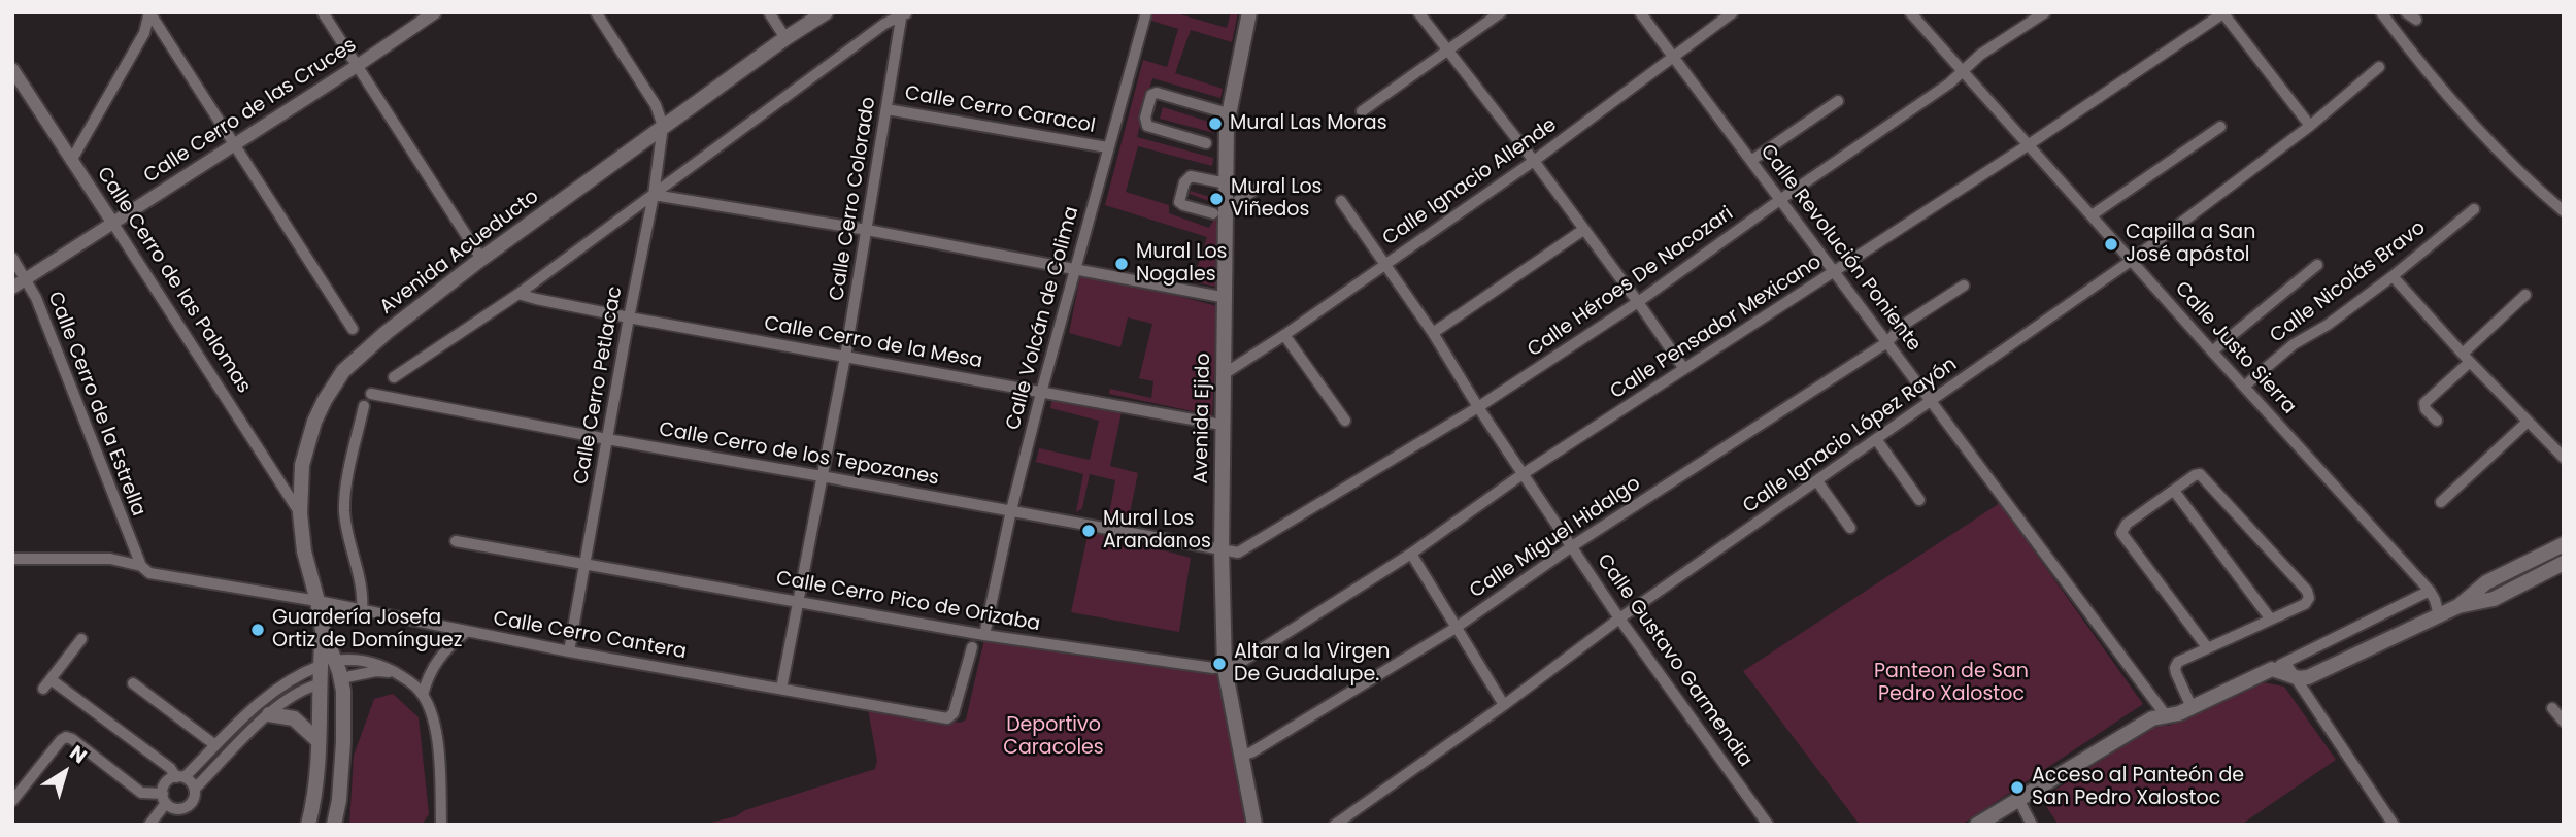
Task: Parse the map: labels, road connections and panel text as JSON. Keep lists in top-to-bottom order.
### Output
{
  "streets": {
    "main road": ["Avenida Acueducto", "Avenida Ejido"],
    "street": [
      "Calle Cerro Caracol",
      "Calle Cerro de las Cruces",
      "Calle Ignacio Allende",
      "Calle Cerro Colorado",
      "Calle Revolución Poniente",
      "Calle Cerro de las Palomas",
      "Calle Héroes De Nacozari",
      "Calle Nicolás Bravo",
      "Calle Volcán de Colima",
      "Calle Pensador Mexicano",
      "Calle Cerro de la Mesa",
      "Calle Justo Sierra",
      "Calle Cerro Petlacac",
      "Calle Cerro de la Estrella",
      "Calle Ignacio López Rayón",
      "Calle Cerro de los Tepozanes",
      "Calle Miguel Hidalgo",
      "Calle Cerro Pico de Orizaba",
      "Calle Cerro Cantera",
      "Calle Gustavo Garmendia"
    ]
  },
  "crossings": [
    ["Calle Cerro Caracol", "Calle Cerro Colorado"],
    ["Calle Cerro Caracol", "Calle Volcán de Colima"],
    ["Calle Cerro de las Cruces", "Calle Cerro de las Palomas"],
    ["Calle Cerro de las Cruces", "Calle Cerro de la Estrella"],
    ["Calle Ignacio Allende", "Calle Revolución Poniente"],
    ["Calle Ignacio Allende", "Avenida Ejido"],
    ["Calle Ignacio Allende", "Calle Gustavo Garmendia"],
    ["Calle Cerro Colorado", "Calle Cerro de la Mesa"],
    ["Calle Cerro Colorado", "Calle Cerro de los Tepozanes"],
    ["Calle Cerro Colorado", "Calle Cerro Pico de Orizaba"],
    ["Calle Cerro Colorado", "Calle Cerro Cantera"],
    ["Calle Revolución Poniente", "Calle Héroes De Nacozari"],
    ["Calle Revolución Poniente", "Calle Pensador Mexicano"],
    ["Calle Revolución Poniente", "Calle Ignacio López Rayón"],
    ["Calle Revolución Poniente", "Calle Miguel Hidalgo"],
    ["Avenida Acueducto", "Calle Cerro de las Palomas"],
    ["Avenida Acueducto", "Calle Cerro Petlacac"],
    ["Avenida Acueducto", "Calle Cerro Cantera"],
    ["Calle Héroes De Nacozari", "Calle Justo Sierra"],
    ["Calle Héroes De Nacozari", "Avenida Ejido"],
    ["Calle Héroes De Nacozari", "Calle Cerro de los Tepozanes"],
    ["Calle Héroes De Nacozari", "Calle Gustavo Garmendia"],
    ["Calle Nicolás Bravo", "Calle Justo Sierra"],
    ["Calle Volcán de Colima", "Calle Cerro de la Mesa"],
    ["Calle Volcán de Colima", "Calle Cerro de los Tepozanes"],
    ["Calle Volcán de Colima", "Calle Cerro Pico de Orizaba"],
    ["Calle Pensador Mexicano", "Calle Justo Sierra"],
    ["Calle Pensador Mexicano", "Avenida Ejido"],
    ["Calle Pensador Mexicano", "Calle Cerro Pico de Orizaba"],
    ["Calle Pensador Mexicano", "Calle Gustavo Garmendia"],
    ["Calle Cerro de la Mesa", "Calle Cerro Petlacac"],
    ["Calle Cerro de la Mesa", "Avenida Ejido"],
    ["Calle Justo Sierra", "Calle Ignacio López Rayón"],
    ["Calle Cerro Petlacac", "Calle Cerro de los Tepozanes"],
    ["Calle Cerro Petlacac", "Calle Cerro Pico de Orizaba"],
    ["Calle Cerro Petlacac", "Calle Cerro Cantera"],
    ["Calle Cerro de la Estrella", "Calle Cerro Cantera"],
    ["Avenida Ejido", "Calle Cerro de los Tepozanes"],
    ["Avenida Ejido", "Calle Miguel Hidalgo"],
    ["Avenida Ejido", "Calle Cerro Pico de Orizaba"],
    ["Calle Ignacio López Rayón", "Calle Gustavo Garmendia"],
    ["Calle Miguel Hidalgo", "Calle Gustavo Garmendia"]
  ],
  "parks": ["Panteon de San Pedro Xalostoc", "Deportivo Caracoles"],
  "places": [
    "Mural Las Moras",
    "Mural Los Viñedos",
    "Capilla a San José apóstol",
    "Mural Los Nogales",
    "Mural Los Arandanos",
    "Guardería Josefa Ortiz de Domínguez",
    "Altar a la Virgen De Guadalupe.",
    "Acceso al Panteón de San Pedro Xalostoc"
  ],
  "north": "top right"
}
